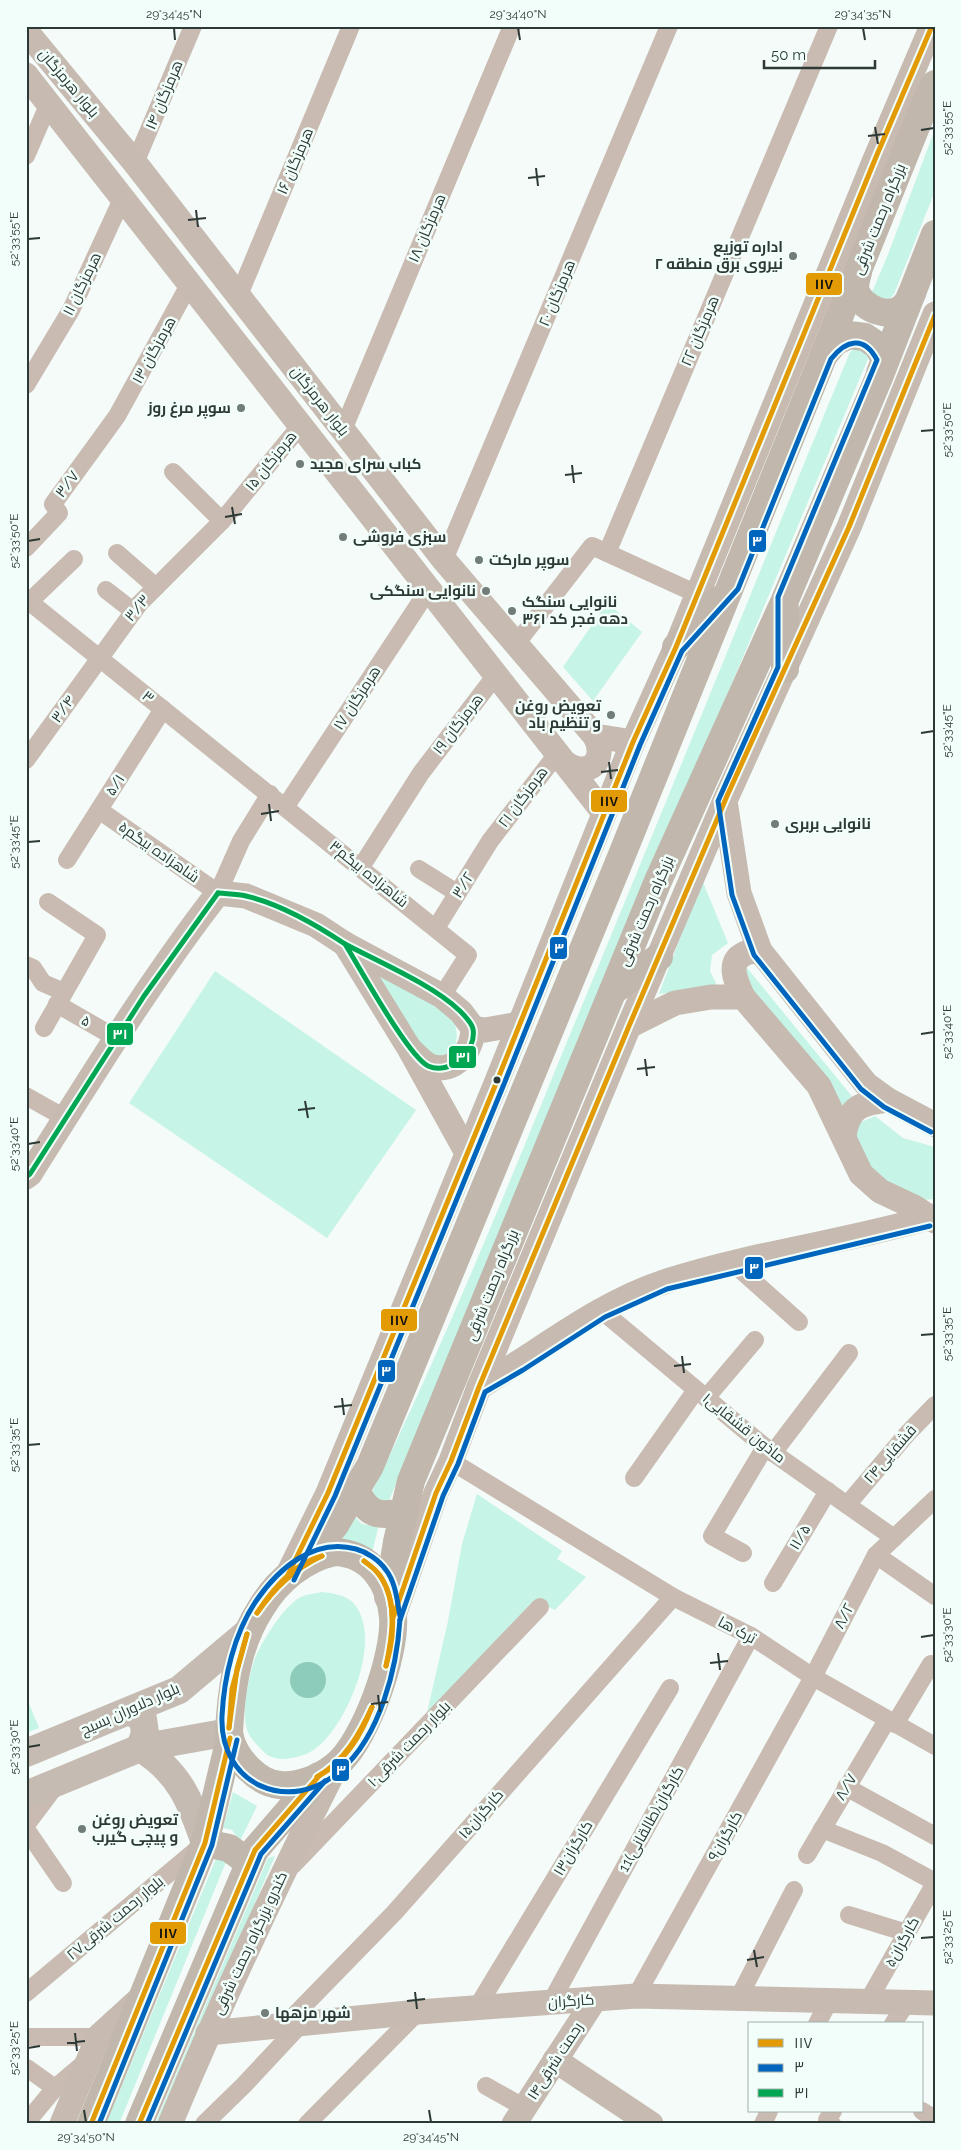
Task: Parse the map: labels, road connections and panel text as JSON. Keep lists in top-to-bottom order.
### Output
{
  "streets": {
    "highway": ["بزرگراه رحمت شرقی"],
    "main road": ["بلوار دلاوران بسیج"],
    "street": [
      "بلوار هرمزگان",
      "هرمزگان ۱۴",
      "هرمزگان ۱۶",
      "هرمزگان ۱۸",
      "هرمزگان ۱۱",
      "هرمزگان ۲۰",
      "هرمزگان ۲۲",
      "هرمزگان ۱۳",
      "هرمزگان ۱۵",
      "۳/۷",
      "۳/۳",
      "۳",
      "هرمزگان ۱۷",
      "۳/۴",
      "هرمزگان ۱۹",
      "۵/۱",
      "هرمزگان ۲۱",
      "شاهزاده بیگم۵",
      "۳شاهزاده بیگم",
      "۳/۲",
      "۵",
      "ماذون قشقایی۱",
      "قشقایی۲۴",
      "۱۱/۵",
      "۸/۲",
      "ترک ها",
      "۱۰بلوار رحمت شرقی",
      "۸/۷",
      "۱۵کارگران",
      "11کارگران(طالقانی)",
      "کارگران۹",
      "کارگران۱۳",
      "بلوار رحمت شرقی۲۷",
      "کارگران۵",
      "کندرو بزرگراه رحمت شرقی",
      "کارگران",
      "۱۴رحمت شرقی"
    ]
  },
  "crossings": [
    ["بلوار هرمزگان", "هرمزگان ۱۴"],
    ["بلوار هرمزگان", "هرمزگان ۱۶"],
    ["بلوار هرمزگان", "هرمزگان ۱۸"],
    ["بلوار هرمزگان", "هرمزگان ۱۱"],
    ["بلوار هرمزگان", "هرمزگان ۲۰"],
    ["بلوار هرمزگان", "هرمزگان ۲۲"],
    ["بلوار هرمزگان", "هرمزگان ۱۳"],
    ["بلوار هرمزگان", "هرمزگان ۱۵"],
    ["بلوار هرمزگان", "هرمزگان ۱۷"],
    ["بلوار هرمزگان", "هرمزگان ۱۹"],
    ["بلوار هرمزگان", "هرمزگان ۲۱"],
    ["بزرگراه رحمت شرقی", "کندرو بزرگراه رحمت شرقی"],
    ["هرمزگان ۱۳", "۳/۷"],
    ["هرمزگان ۱۵", "۳/۳"],
    ["۳/۳", "۳"],
    ["۳/۳", "۳/۴"],
    ["۳", "۳/۴"],
    ["۳", "۵/۱"],
    ["۳", "۳شاهزاده بیگم"],
    ["هرمزگان ۱۷", "۳شاهزاده بیگم"],
    ["هرمزگان ۱۹", "۳شاهزاده بیگم"],
    ["۵/۱", "شاهزاده بیگم۵"],
    ["هرمزگان ۲۱", "۳/۲"],
    ["۳شاهزاده بیگم", "۳/۲"],
    ["ماذون قشقایی۱", "قشقایی۲۴"],
    ["ماذون قشقایی۱", "۱۱/۵"],
    ["۸/۲", "ترک ها"],
    ["۸/۲", "کارگران۹"],
    ["ترک ها", "۸/۷"],
    ["ترک ها", "۱۵کارگران"],
    ["ترک ها", "11کارگران(طالقانی)"],
    ["ترک ها", "کارگران۹"],
    ["۱۰بلوار رحمت شرقی", "کندرو بزرگراه رحمت شرقی"],
    ["۱۵کارگران", "کارگران"],
    ["11کارگران(طالقانی)", "کارگران"],
    ["کارگران۹", "کارگران"],
    ["کارگران۱۳", "کارگران"],
    ["کارگران۵", "کارگران"],
    ["کندرو بزرگراه رحمت شرقی", "کارگران"],
    ["کارگران", "۱۴رحمت شرقی"]
  ],
  "places": [
    "اداره توزیع نیروی برق منطقه ۲",
    "سوپر مرغ روز",
    "کباب سرای مجید",
    "سبزی فروشی",
    "سوپر مارکت",
    "نانوایی سنگکی",
    "نانوایی سنگک دهه فجر کد ۳۶۱",
    "تعویض روغن و تنظیم باد",
    "نانوایی بربری",
    "تعویض روغن و پیچی گیرب",
    "شهر مزهها"
  ],
  "lines": ["transit line ۱۱۷", "transit line ۳", "transit line ۳۱"],
  "legend": ["۱۱۷", "۳", "۳۱"],
  "scale_bar": "50 m",
  "coordinates": [
    "29°34'45\"N",
    "29°34'40\"N",
    "29°34'35\"N",
    "52°33'55\"E",
    "52°33'50\"E",
    "52°33'45\"E",
    "52°33'40\"E",
    "52°33'35\"E",
    "52°33'30\"E",
    "52°33'25\"E",
    "29°34'50\"N"
  ]
}
